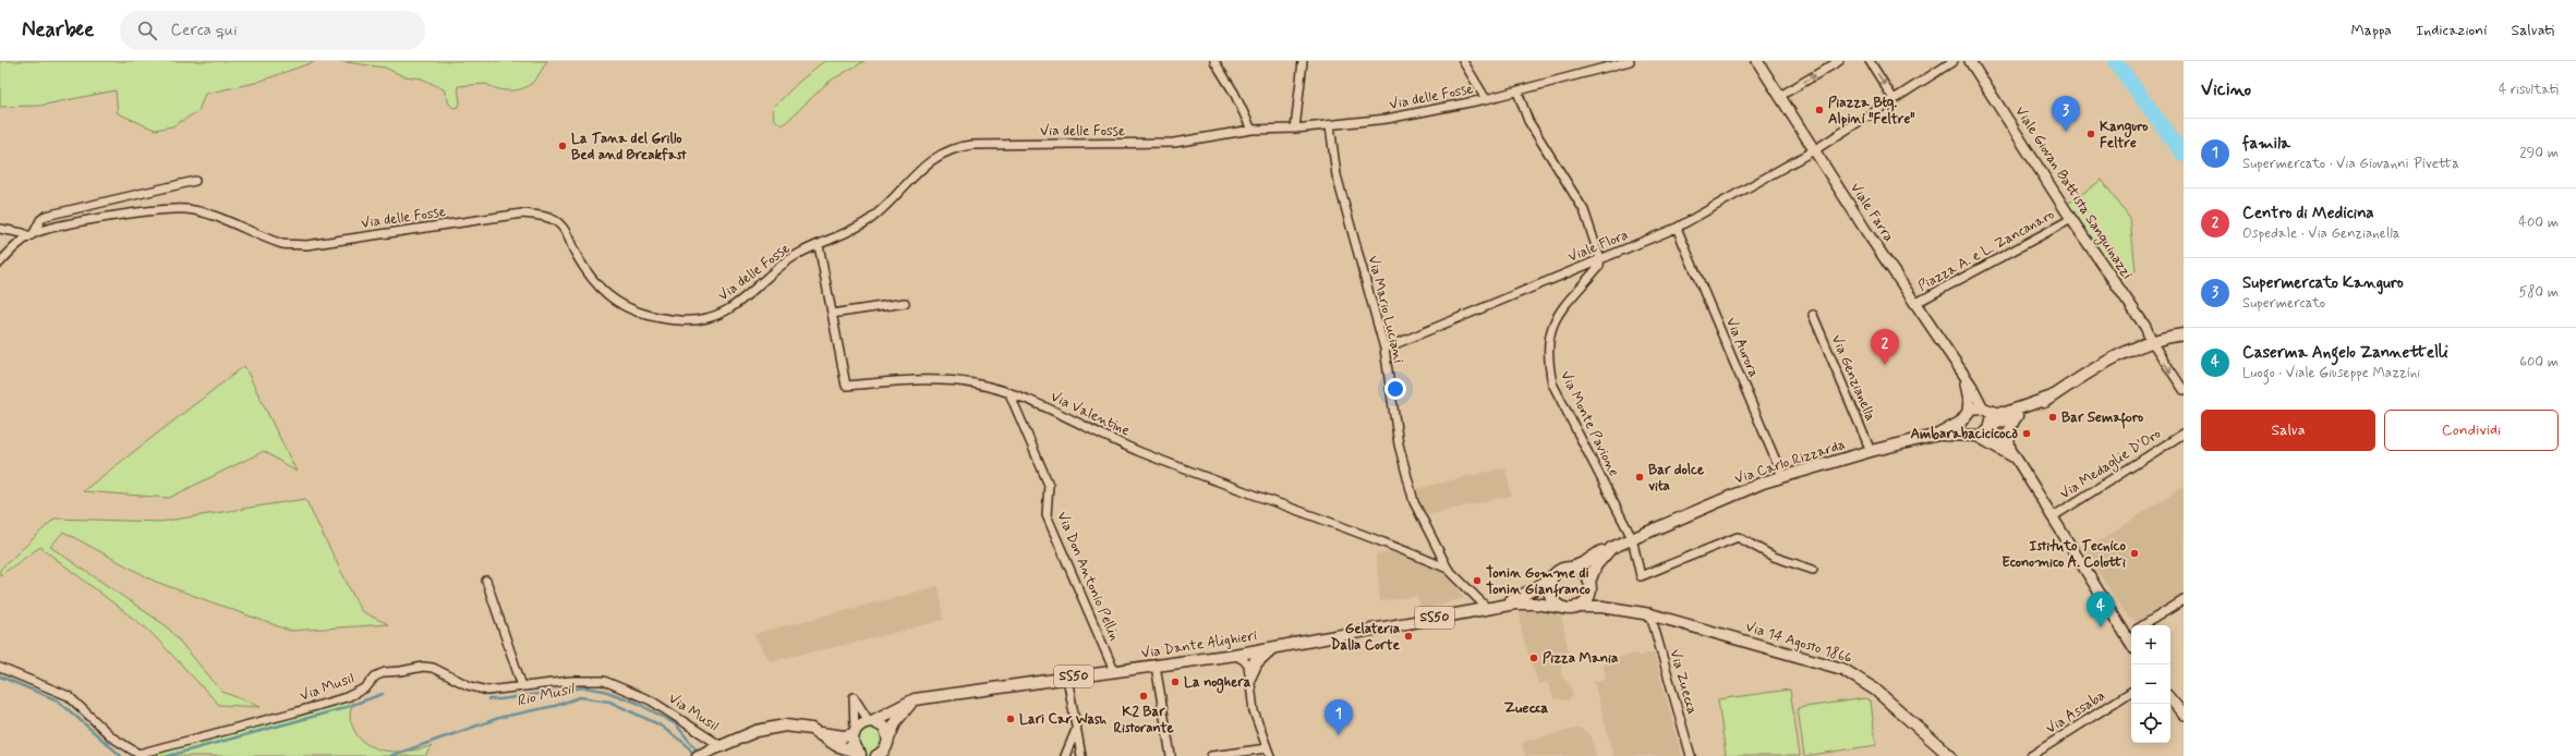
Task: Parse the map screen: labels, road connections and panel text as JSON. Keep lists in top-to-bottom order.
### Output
{
  "streets": {
    "main road": [
      "Via Carlo Rizzarda",
      "SS50",
      "Via 14 Agosto 1866",
      "Via Dante Alighieri"
    ],
    "street": [
      "Via delle Fosse",
      "Viale Giovan Battista Sanguinazzi",
      "Viale Farra",
      "Viale Flora",
      "Piazza A. e L. Zancanaro",
      "Via Mario Luciani",
      "Via Aurora",
      "Via Genzianella",
      "Via Valentine",
      "Via Monte Pavione",
      "Via Medaglie D'Oro",
      "Via Don Antonio Pellin",
      "Via Zuecca",
      "Via Musil",
      "Via Assaba"
    ]
  },
  "crossings": [
    ["Via delle Fosse", "Via Mario Luciani"],
    ["Via delle Fosse", "Via Valentine"],
    ["Viale Giovan Battista Sanguinazzi", "Piazza A. e L. Zancanaro"],
    ["Viale Giovan Battista Sanguinazzi", "Via Carlo Rizzarda"],
    ["Viale Farra", "Viale Flora"],
    ["Viale Farra", "Piazza A. e L. Zancanaro"],
    ["Viale Farra", "Via Carlo Rizzarda"],
    ["Viale Flora", "Via Mario Luciani"],
    ["Viale Flora", "Via Aurora"],
    ["Viale Flora", "Via Monte Pavione"],
    ["Via Mario Luciani", "Via Valentine"],
    ["Via Mario Luciani", "Via Dante Alighieri"],
    ["Via Aurora", "Via Carlo Rizzarda"],
    ["Via Genzianella", "Via Carlo Rizzarda"],
    ["Via Valentine", "Via Don Antonio Pellin"],
    ["Via Monte Pavione", "Via Carlo Rizzarda"],
    ["Via Carlo Rizzarda", "Via 14 Agosto 1866"],
    ["Via Carlo Rizzarda", "Via Dante Alighieri"],
    ["Via Don Antonio Pellin", "Via Dante Alighieri"],
    ["SS50", "Via Dante Alighieri"],
    ["SS50", "Via Musil"],
    ["Via 14 Agosto 1866", "Via Dante Alighieri"],
    ["Via 14 Agosto 1866", "Via Zuecca"]
  ],
  "districts": ["Zuecca"],
  "water": ["Rio Musil"],
  "places": [
    "Piazza Btg. Alpini \"Feltre\"",
    "Kanguro Feltre",
    "La Tana del Grillo Bed and Breakfast",
    "Bar Semaforo",
    "Ambarabacicicocò",
    "Bar dolce vita",
    "Istituto Tecnico Economico A. Colotti",
    "Tonin Gomme di Tonin Gianfranco",
    "Gelateria Dalla Corte",
    "Pizza Mania",
    "La noghera",
    "K2 Bar Ristorante",
    "Lari Car Wash"
  ],
  "page": {
    "header": "Nearbee",
    "search": "Cerca qui",
    "nav": ["Mappa", "Indicazioni", "Salvati"],
    "heading": ["Vicino", "4 risultati"],
    "pins": [
      "3",
      "2",
      "4",
      "1"
    ],
    "list": [
      {
        "mark": "1",
        "name": "famila",
        "note": "Supermercato · Via Giovanni Pivetta",
        "value": "290 m"
      },
      {
        "mark": "2",
        "name": "Centro di Medicina",
        "note": "Ospedale · Via Genzianella",
        "value": "400 m"
      },
      {
        "mark": "3",
        "name": "Supermercato Kanguro",
        "note": "Supermercato",
        "value": "580 m"
      },
      {
        "mark": "4",
        "name": "Caserma Angelo Zannettelli",
        "note": "Luogo · Viale Giuseppe Mazzini",
        "value": "600 m"
      }
    ],
    "buttons": ["Salva", "Condividi"],
    "map_buttons": ["+", "−"]
  }
}
